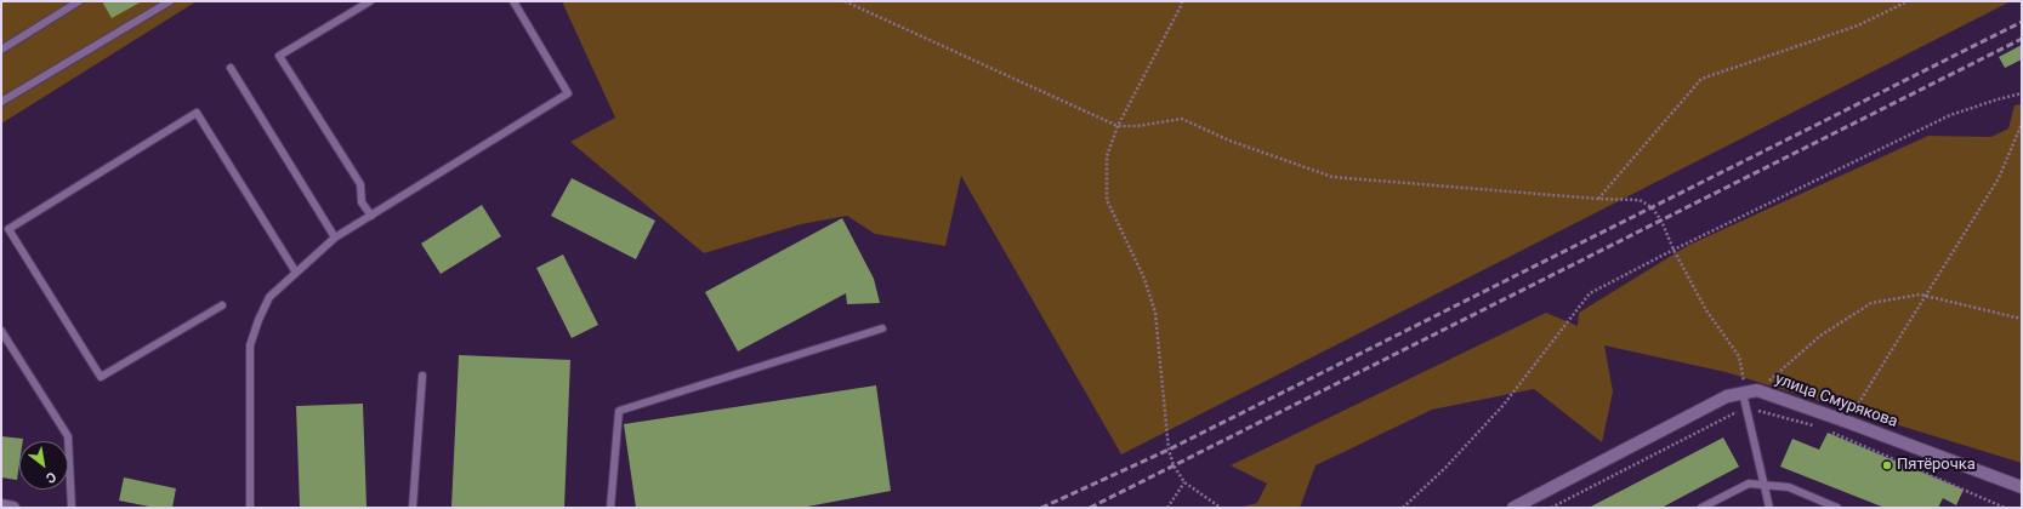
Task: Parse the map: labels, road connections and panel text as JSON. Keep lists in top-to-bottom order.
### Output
{
  "streets": {
    "street": ["улица Смурякова"]
  },
  "places": ["Пятёрочка"],
  "north": "bottom right"
}
